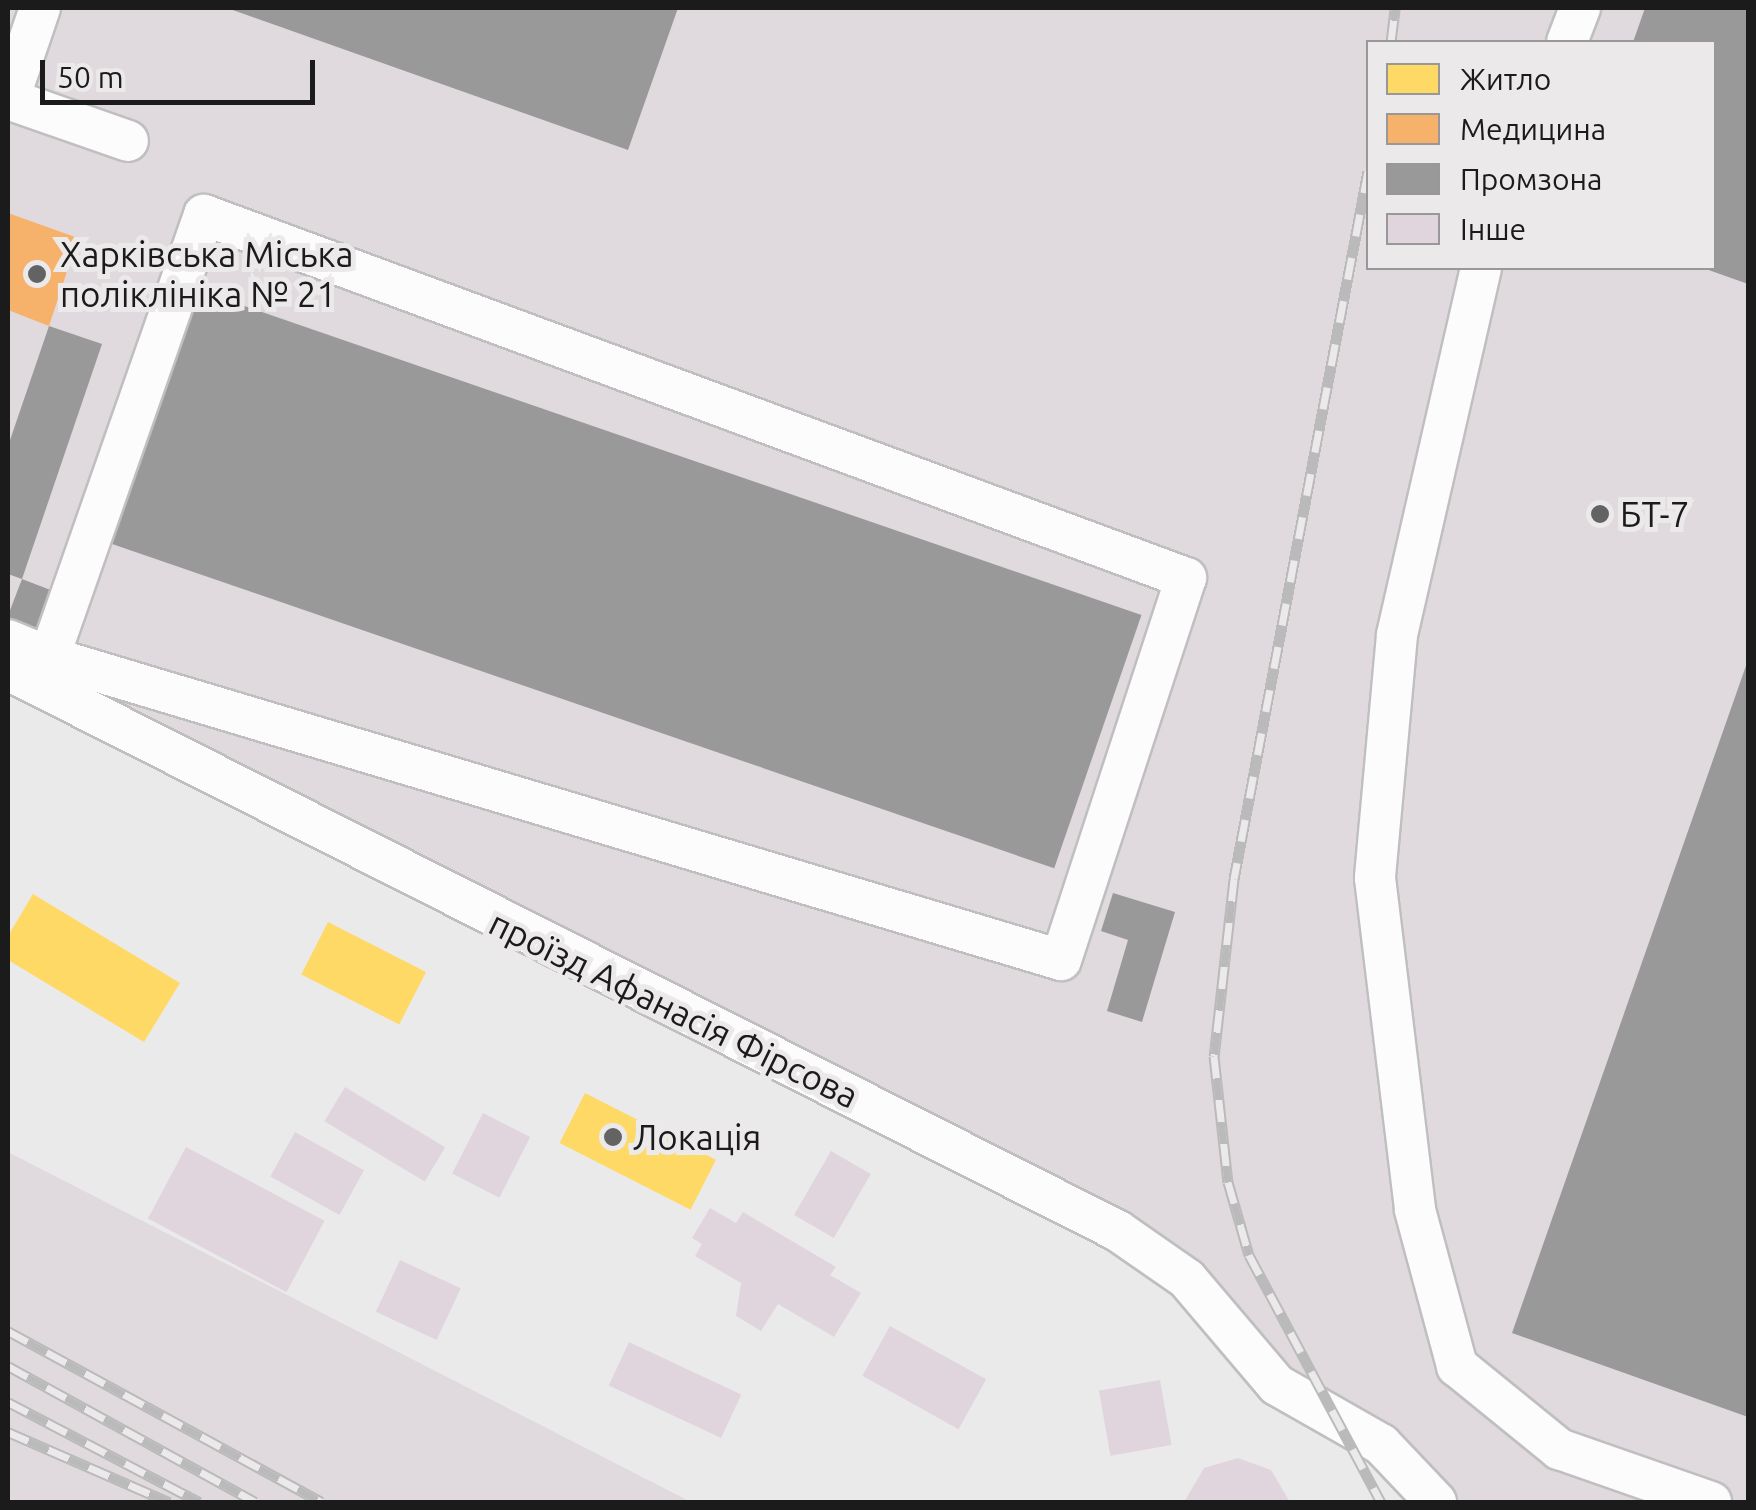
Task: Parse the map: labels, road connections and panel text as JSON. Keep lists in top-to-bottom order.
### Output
{
  "streets": {
    "street": ["проїзд Афанасія Фірсова"]
  },
  "places": ["Харківська Міська поліклініка № 21", "БТ-7", "Локація"],
  "legend": [
    "Житло",
    "Медицина",
    "Промзона",
    "Інше"
  ],
  "scale_bar": "50 m"
}
